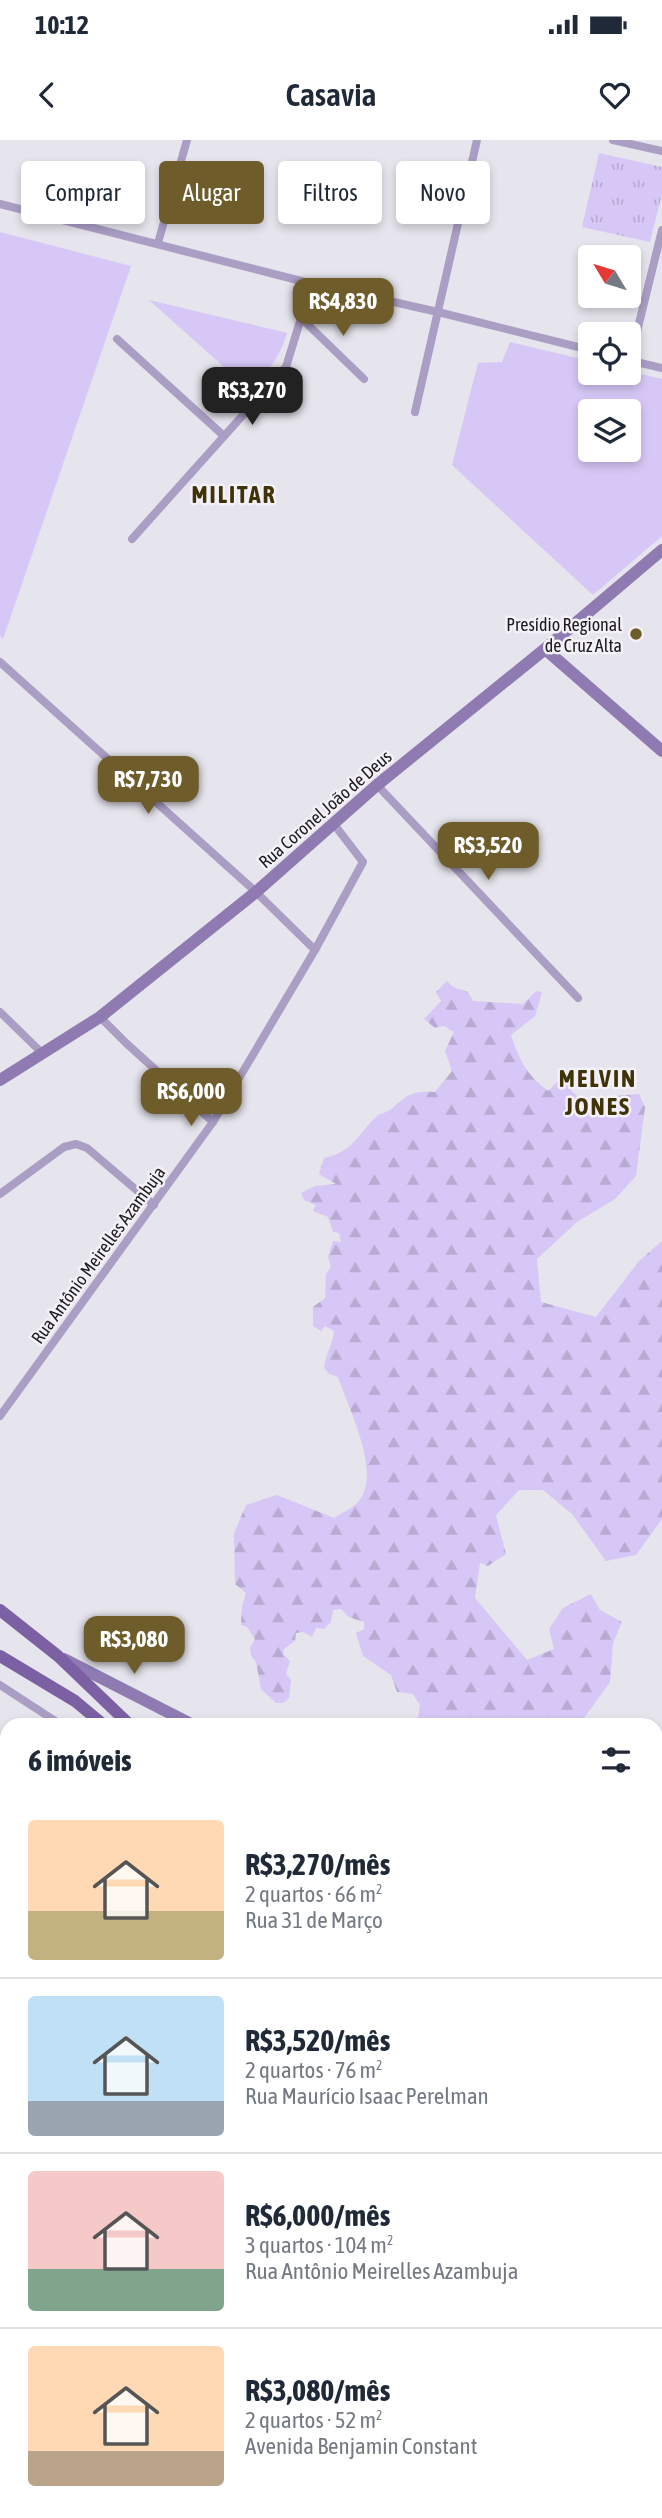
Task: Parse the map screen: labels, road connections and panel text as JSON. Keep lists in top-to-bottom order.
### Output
{
  "streets": {
    "street": ["Rua Coronel João de Deus", "Rua Antônio Meirelles Azambuja"]
  },
  "crossings": [
    ["Rua Coronel João de Deus", "Rua Antônio Meirelles Azambuja"]
  ],
  "districts": ["MILITAR", "MELVIN JONES"],
  "places": ["Presídio Regional de Cruz Alta"],
  "north": "top left",
  "page": {
    "status": "10:12",
    "header": "Casavia",
    "chip": [
      "Comprar",
      "Alugar",
      "Filtros",
      "Novo"
    ],
    "price": [
      "R$4,830",
      "R$3,270",
      "R$7,730",
      "R$3,520",
      "R$6,000",
      "R$3,080"
    ],
    "heading": "6 imóveis",
    "list": [
      {
        "name": "R$3,270/mês",
        "note": "2 quartos · 66 m² · Rua 31 de Março"
      },
      {
        "name": "R$3,520/mês",
        "note": "2 quartos · 76 m² · Rua Maurício Isaac Perelman"
      },
      {
        "name": "R$6,000/mês",
        "note": "3 quartos · 104 m² · Rua Antônio Meirelles Azambuja"
      },
      {
        "name": "R$3,080/mês",
        "note": "2 quartos · 52 m² · Avenida Benjamin Constant"
      }
    ]
  }
}
